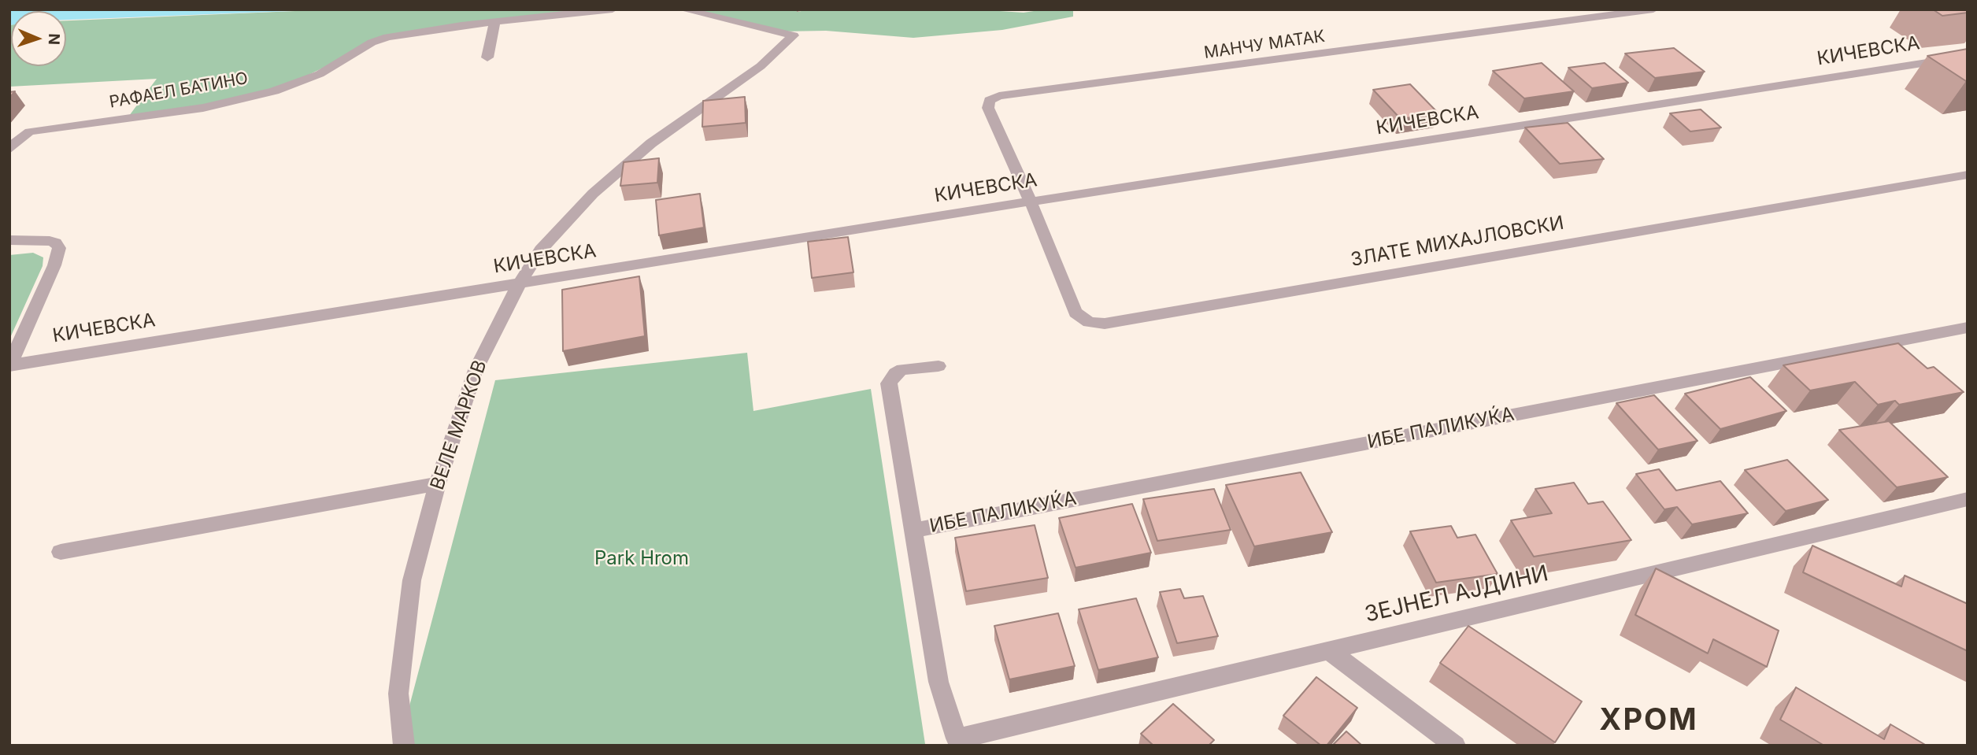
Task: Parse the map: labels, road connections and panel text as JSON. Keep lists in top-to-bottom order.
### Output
{
  "streets": {
    "street": [
      "МАНЧУ МАТАК",
      "КИЧЕВСКА",
      "РАФАЕЛ БАТИНО",
      "ЗЛАТЕ МИХАЈЛОВСКИ",
      "ВЕЛЕ МАРКОВ",
      "ИБЕ ПАЛИКУЌА",
      "ЗЕЈНЕЛ АЈДИНИ"
    ]
  },
  "crossings": [
    ["МАНЧУ МАТАК", "КИЧЕВСКА"],
    ["МАНЧУ МАТАК", "ЗЛАТЕ МИХАЈЛОВСКИ"],
    ["КИЧЕВСКА", "ЗЛАТЕ МИХАЈЛОВСКИ"],
    ["КИЧЕВСКА", "ВЕЛЕ МАРКОВ"],
    ["ИБЕ ПАЛИКУЌА", "ЗЕЈНЕЛ АЈДИНИ"]
  ],
  "districts": ["ХРОМ"],
  "parks": ["Park Hrom"],
  "north": "right"
}
